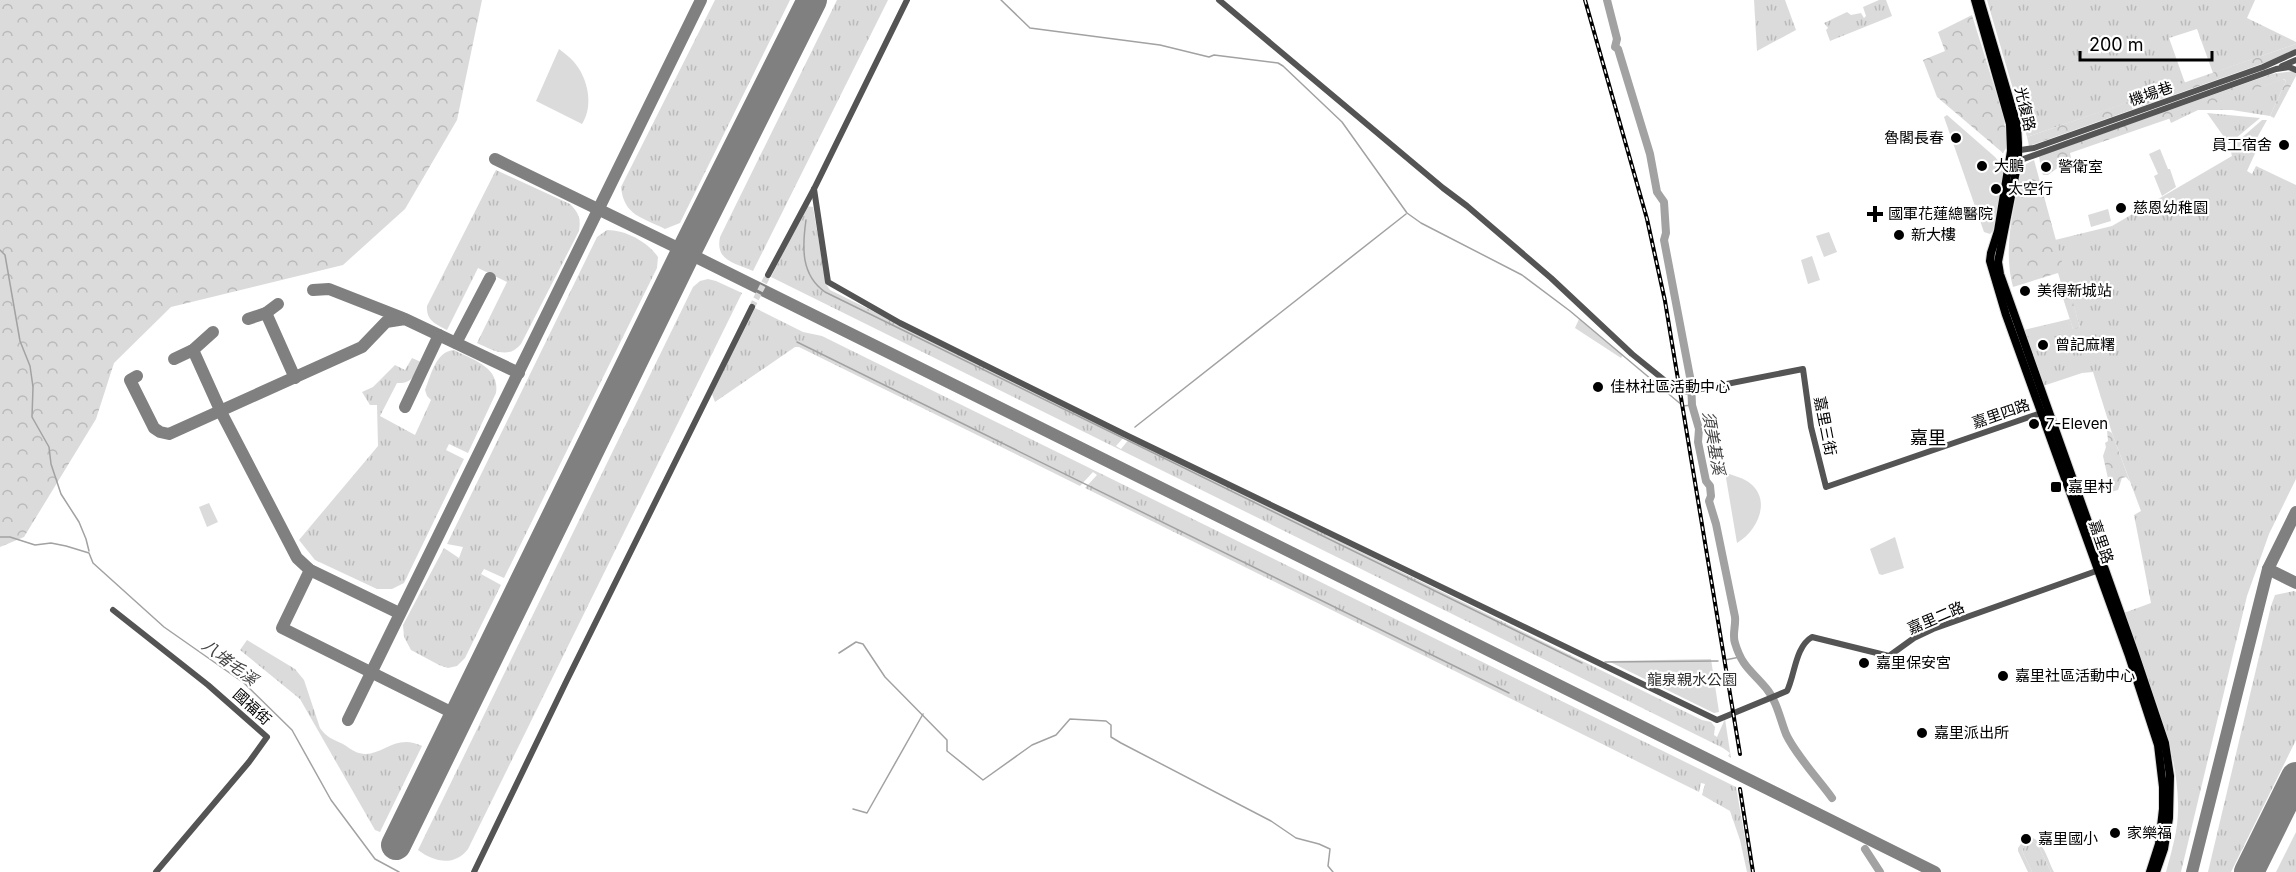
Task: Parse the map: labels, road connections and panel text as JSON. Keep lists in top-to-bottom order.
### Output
{
  "streets": {
    "main road": ["光復路", "嘉里路"],
    "street": [
      "機場巷",
      "嘉里四路",
      "嘉里三街",
      "嘉里二路",
      "國福街"
    ]
  },
  "crossings": [
    ["機場巷", "光復路"],
    ["光復路", "嘉里路"],
    ["嘉里四路", "嘉里三街"],
    ["嘉里四路", "嘉里路"],
    ["嘉里路", "嘉里二路"]
  ],
  "districts": ["嘉里"],
  "water": ["須美基溪", "八堵毛溪"],
  "parks": ["龍泉親水公園"],
  "places": {
    "other": [
      "魯閣長春",
      "員工宿舍",
      "大鵬",
      "警衛室",
      "太空行",
      "慈恩幼稚園",
      "新大樓",
      "美得新城站",
      "曾記麻糬",
      "佳林社區活動中心",
      "7-Eleven",
      "嘉里保安宮",
      "嘉里社區活動中心",
      "嘉里派出所",
      "家樂福",
      "嘉里國小"
    ],
    "health": ["國軍花蓮總醫院"],
    "transit": ["嘉里村"]
  },
  "scale_bar": "200 m"
}
